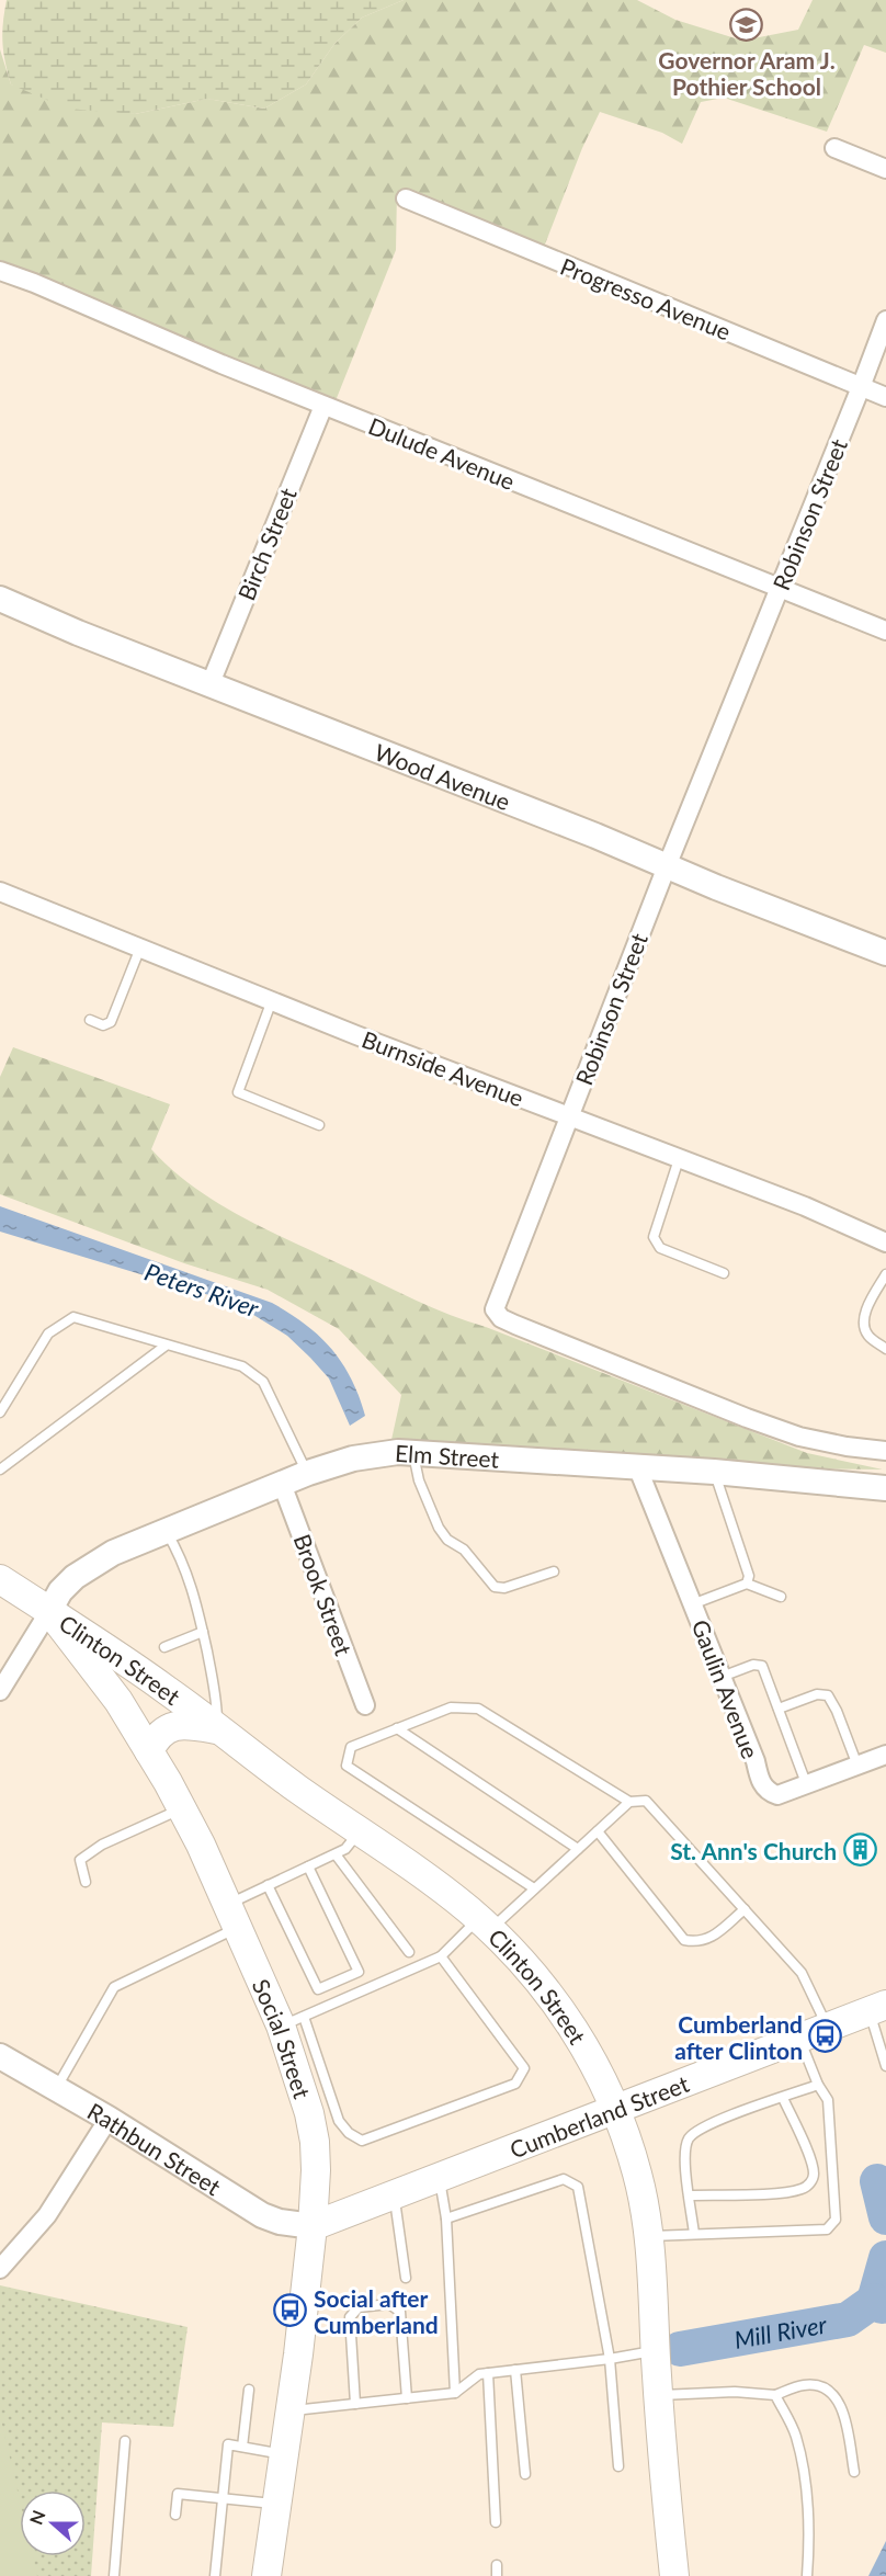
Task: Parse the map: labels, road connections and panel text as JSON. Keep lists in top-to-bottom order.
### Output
{
  "streets": {
    "main road": ["Clinton Street", "Social Street", "Cumberland Street"],
    "street": [
      "Progresso Avenue",
      "Dulude Avenue",
      "Robinson Street",
      "Birch Street",
      "Wood Avenue",
      "Burnside Avenue",
      "Elm Street",
      "Brook Street",
      "Gaulin Avenue",
      "Rathbun Street"
    ]
  },
  "crossings": [
    ["Progresso Avenue", "Robinson Street"],
    ["Dulude Avenue", "Robinson Street"],
    ["Dulude Avenue", "Birch Street"],
    ["Robinson Street", "Wood Avenue"],
    ["Robinson Street", "Burnside Avenue"],
    ["Birch Street", "Wood Avenue"],
    ["Elm Street", "Brook Street"],
    ["Elm Street", "Clinton Street"],
    ["Elm Street", "Gaulin Avenue"],
    ["Elm Street", "Social Street"],
    ["Clinton Street", "Social Street"],
    ["Clinton Street", "Cumberland Street"],
    ["Social Street", "Cumberland Street"],
    ["Social Street", "Rathbun Street"],
    ["Cumberland Street", "Rathbun Street"]
  ],
  "water": ["Peters River", "Mill River"],
  "places": {
    "school or university": ["Governor Aram J. Pothier School"],
    "building": ["St. Ann's Church"],
    "bus stop": ["Cumberland after Clinton", "Social after Cumberland"]
  },
  "north": "left"
}
